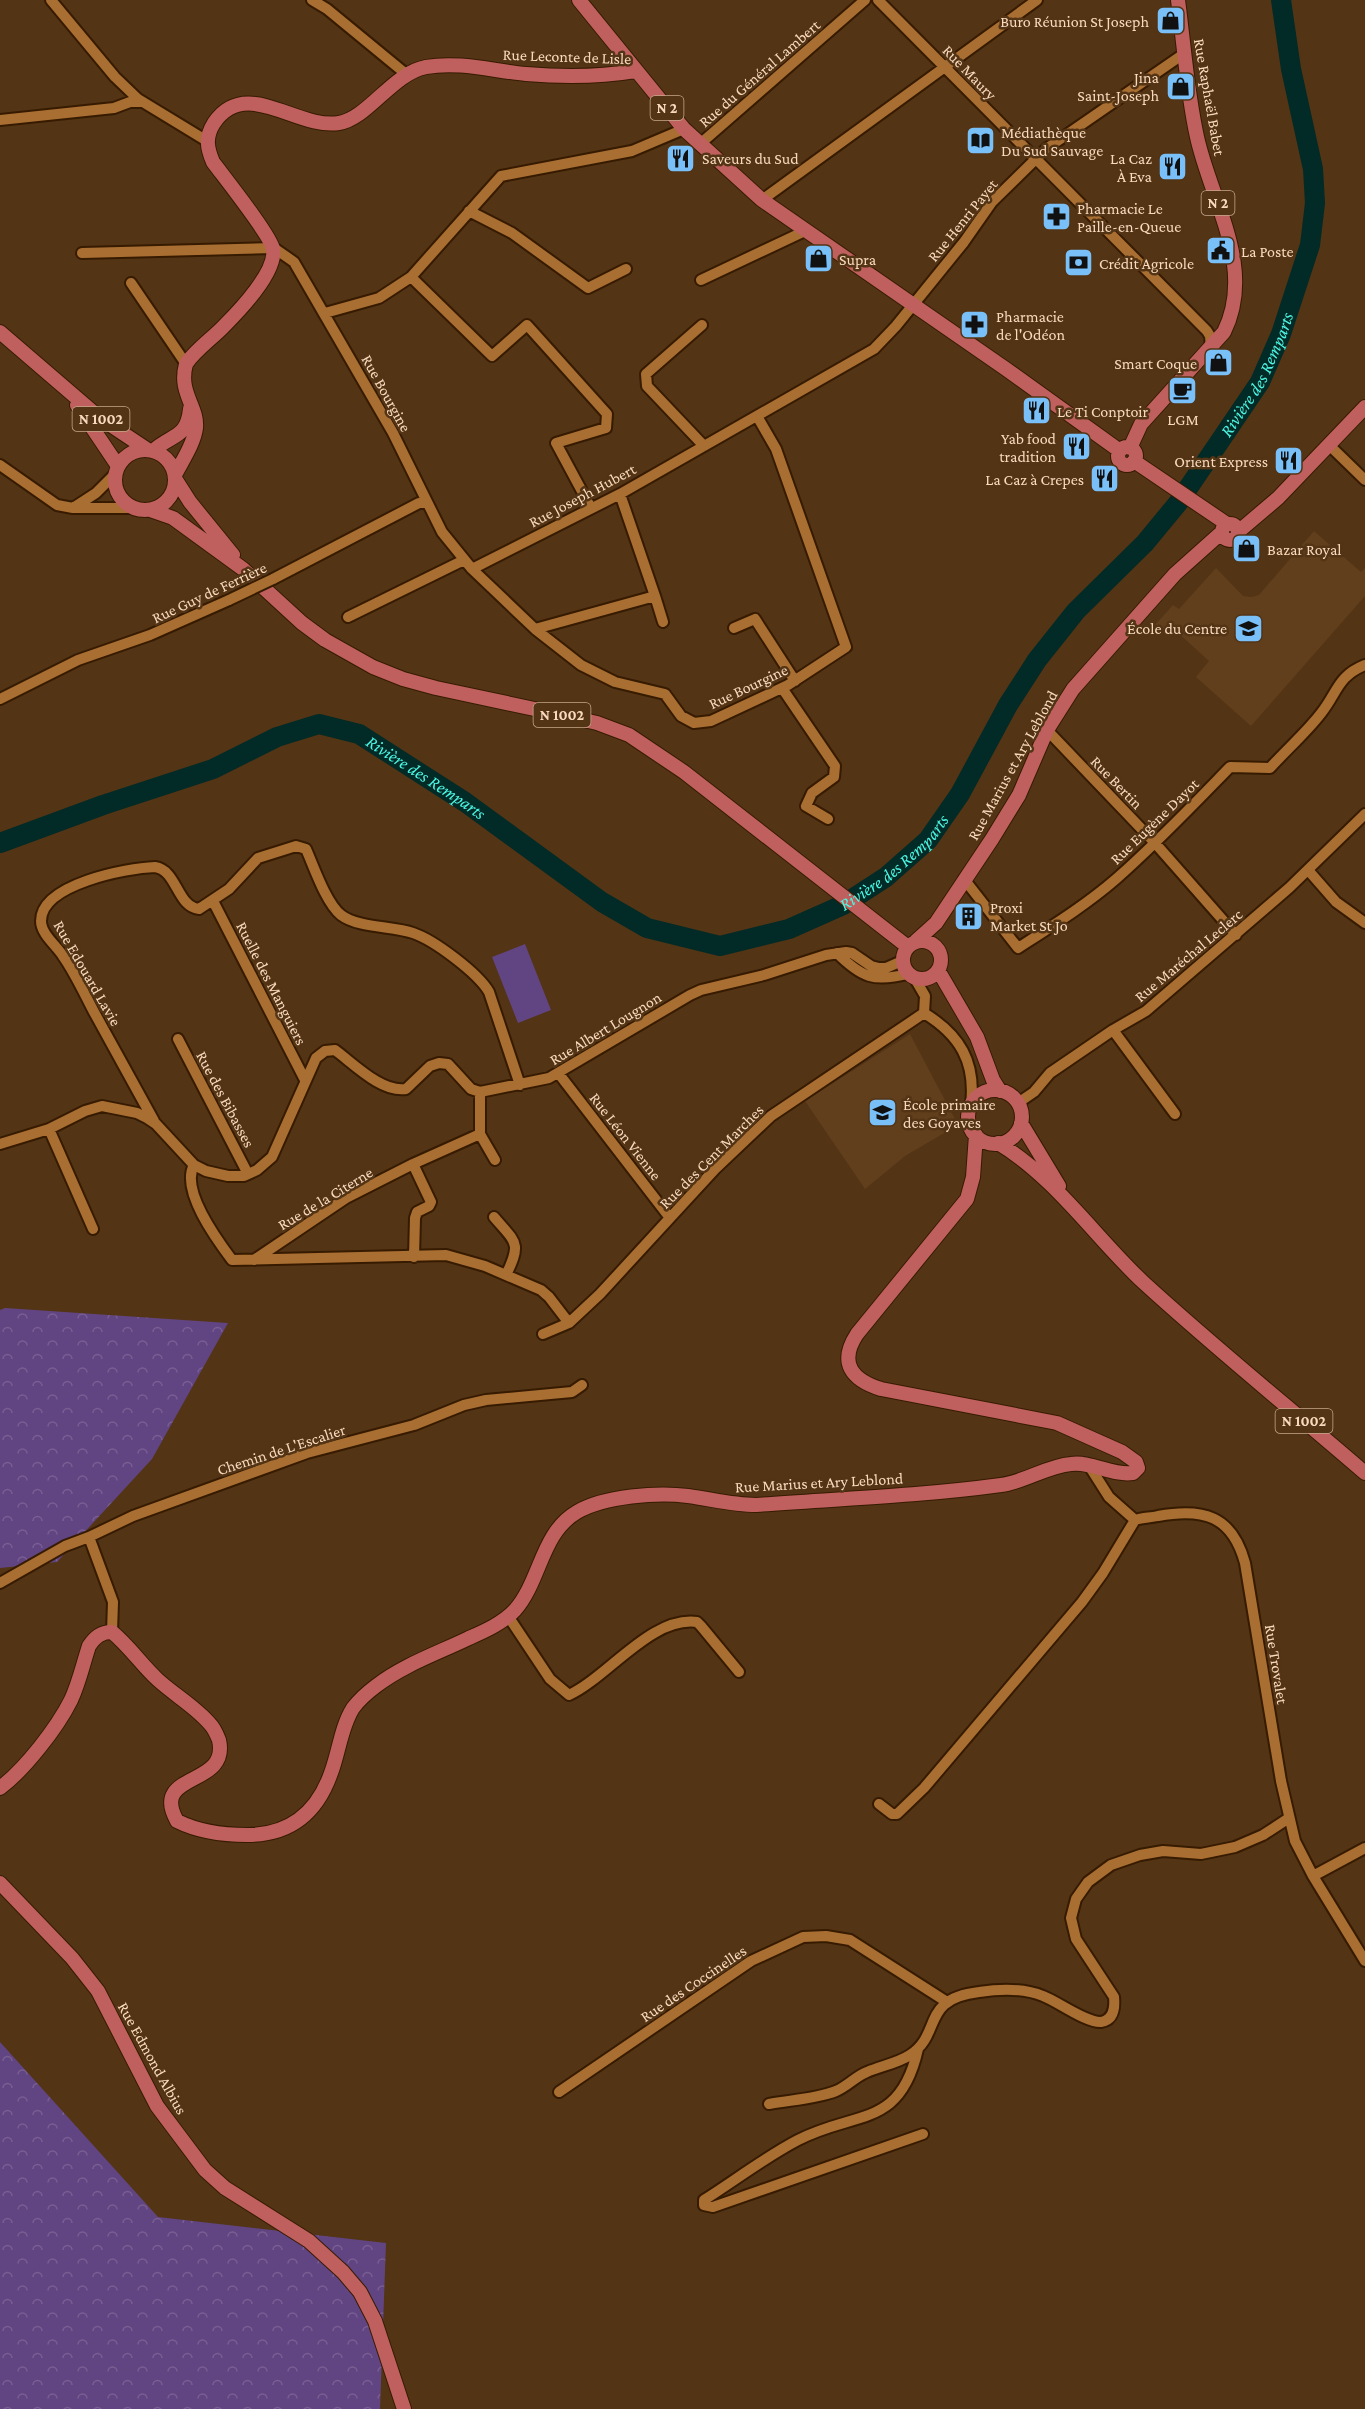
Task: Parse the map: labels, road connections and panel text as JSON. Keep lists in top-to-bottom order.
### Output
{
  "streets": {
    "main road": [
      "Rue Leconte de Lisle",
      "Rue Raphaël Babet",
      "N 2",
      "N 1002",
      "Rue Marius et Ary Leblond",
      "Rue Edmond Albius"
    ],
    "street": [
      "Rue Maury",
      "Rue du Général Lambert",
      "Rue Henri Payet",
      "Rue Bourgine",
      "Rue Joseph Hubert",
      "Rue Guy de Ferrière",
      "Rue Bertin",
      "Rue Eugène Dayot",
      "Rue Maréchal Leclerc",
      "Rue Edouard Lavie",
      "Ruelle des Manguiers",
      "Rue Albert Lougnon",
      "Rue des Bibasses",
      "Rue Léon Vienne",
      "Rue des Cent Marches",
      "Rue de la Citerne",
      "Chemin de L'Escalier",
      "Rue Trovalet",
      "Rue des Coccinelles"
    ]
  },
  "crossings": [
    ["Rue Leconte de Lisle", "Rue du Général Lambert"],
    ["Rue Leconte de Lisle", "Rue Raphaël Babet"],
    ["Rue Leconte de Lisle", "N 2"],
    ["Rue Leconte de Lisle", "Rue Henri Payet"],
    ["Rue Leconte de Lisle", "Rue Joseph Hubert"],
    ["Rue Maury", "Rue Raphaël Babet"],
    ["Rue Maury", "Rue Henri Payet"],
    ["Rue du Général Lambert", "Rue Bourgine"],
    ["Rue Raphaël Babet", "N 2"],
    ["Rue Raphaël Babet", "Rue Henri Payet"],
    ["N 2", "Rue Marius et Ary Leblond"],
    ["Rue Henri Payet", "Rue Joseph Hubert"],
    ["Rue Bourgine", "Rue Joseph Hubert"],
    ["Rue Bourgine", "Rue Guy de Ferrière"],
    ["N 1002", "Rue Marius et Ary Leblond"],
    ["N 1002", "Rue Maréchal Leclerc"],
    ["N 1002", "Rue Albert Lougnon"],
    ["Rue Marius et Ary Leblond", "Rue Bertin"],
    ["Rue Marius et Ary Leblond", "Rue Eugène Dayot"],
    ["Rue Marius et Ary Leblond", "Rue Maréchal Leclerc"],
    ["Rue Marius et Ary Leblond", "Rue Albert Lougnon"],
    ["Rue Bertin", "Rue Eugène Dayot"],
    ["Rue Bertin", "Rue Maréchal Leclerc"],
    ["Rue Edouard Lavie", "Ruelle des Manguiers"],
    ["Rue Albert Lougnon", "Rue Léon Vienne"],
    ["Rue Léon Vienne", "Rue des Cent Marches"]
  ],
  "water": ["Rivière des Remparts"],
  "places": {
    "shop": [
      "Buro Réunion St Joseph",
      "Jina Saint-Joseph",
      "Supra",
      "Smart Coque",
      "Bazar Royal"
    ],
    "library": ["Médiathèque Du Sud Sauvage"],
    "restaurant": [
      "Saveurs du Sud",
      "La Caz À Eva",
      "Le Ti Conptoir",
      "Yab food tradition",
      "Orient Express",
      "La Caz à Crepes"
    ],
    "pharmacy": ["Pharmacie Le Paille-en-Queue", "Pharmacie de l'Odéon"],
    "public building": ["La Poste"],
    "bank": ["Crédit Agricole"],
    "cafe": ["LGM"],
    "school or university": ["École du Centre", "École primaire des Goyaves"],
    "building": ["Proxi Market St Jo"]
  }
}
